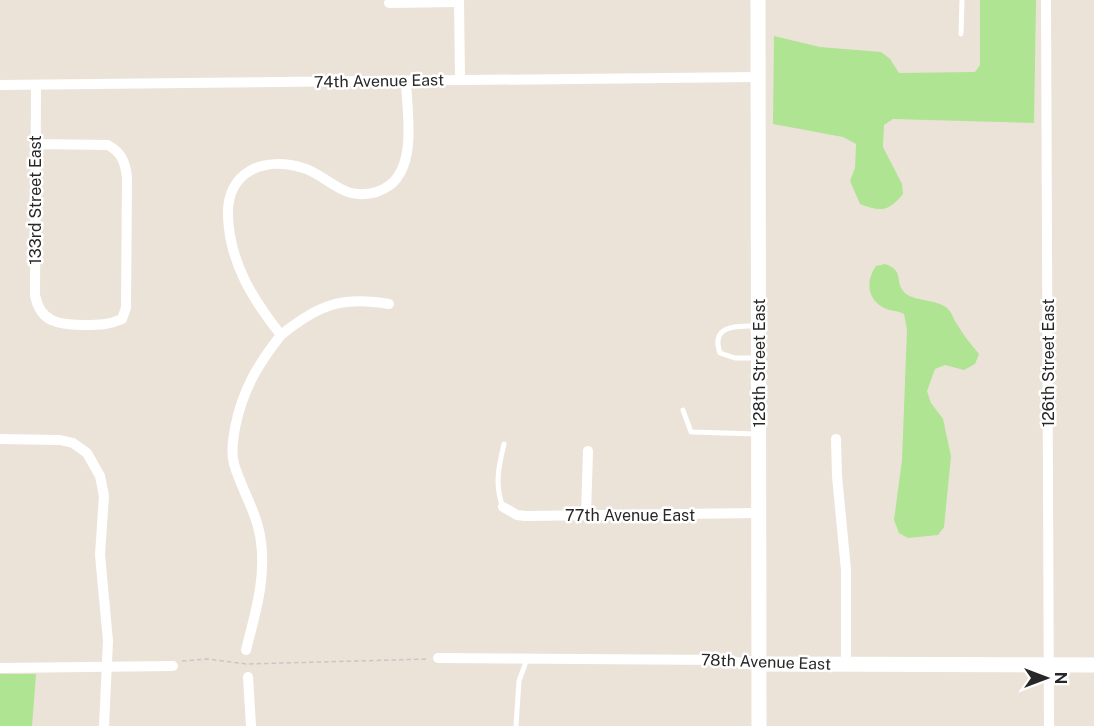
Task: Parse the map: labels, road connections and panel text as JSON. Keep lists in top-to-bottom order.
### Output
{
  "streets": {
    "street": [
      "74th Avenue East",
      "133rd Street East",
      "128th Street East",
      "126th Street East",
      "77th Avenue East",
      "78th Avenue East"
    ]
  },
  "crossings": [
    ["74th Avenue East", "133rd Street East"],
    ["74th Avenue East", "128th Street East"],
    ["128th Street East", "77th Avenue East"],
    ["128th Street East", "78th Avenue East"],
    ["126th Street East", "78th Avenue East"]
  ],
  "north": "right"
}
